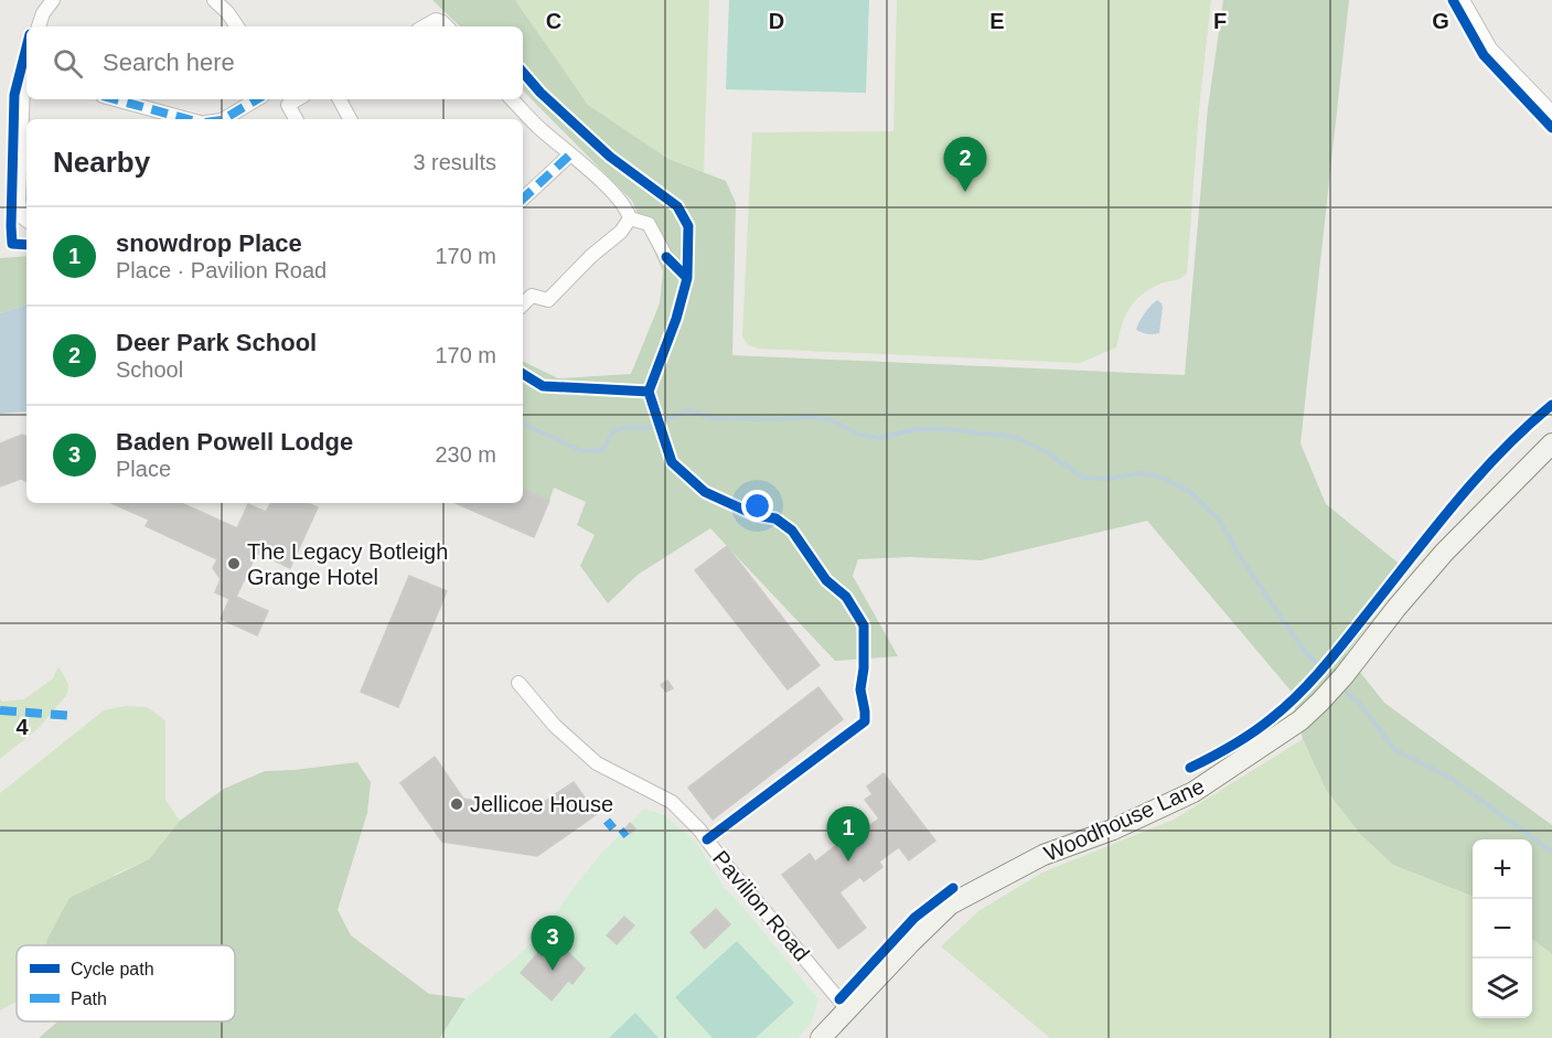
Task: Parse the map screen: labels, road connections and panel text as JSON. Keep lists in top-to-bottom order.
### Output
{
  "streets": {
    "street": ["Woodhouse Lane", "Pavilion Road"]
  },
  "crossings": [
    ["Woodhouse Lane", "Pavilion Road"]
  ],
  "places": ["The Legacy Botleigh Grange Hotel", "Jellicoe House"],
  "legend": ["Cycle path", "Path"],
  "page": {
    "search": "Search here",
    "heading": ["Nearby", "3 results"],
    "pins": ["2", "1", "3"],
    "list": [
      {
        "mark": "1",
        "name": "snowdrop Place",
        "note": "Place · Pavilion Road",
        "value": "170 m"
      },
      {
        "mark": "2",
        "name": "Deer Park School",
        "note": "School",
        "value": "170 m"
      },
      {
        "mark": "3",
        "name": "Baden Powell Lodge",
        "note": "Place",
        "value": "230 m"
      }
    ],
    "map_buttons": ["+", "−"]
  },
  "grid": {
    "columns": [
      "C",
      "D",
      "E",
      "F",
      "G"
    ],
    "rows": ["4"]
  }
}
